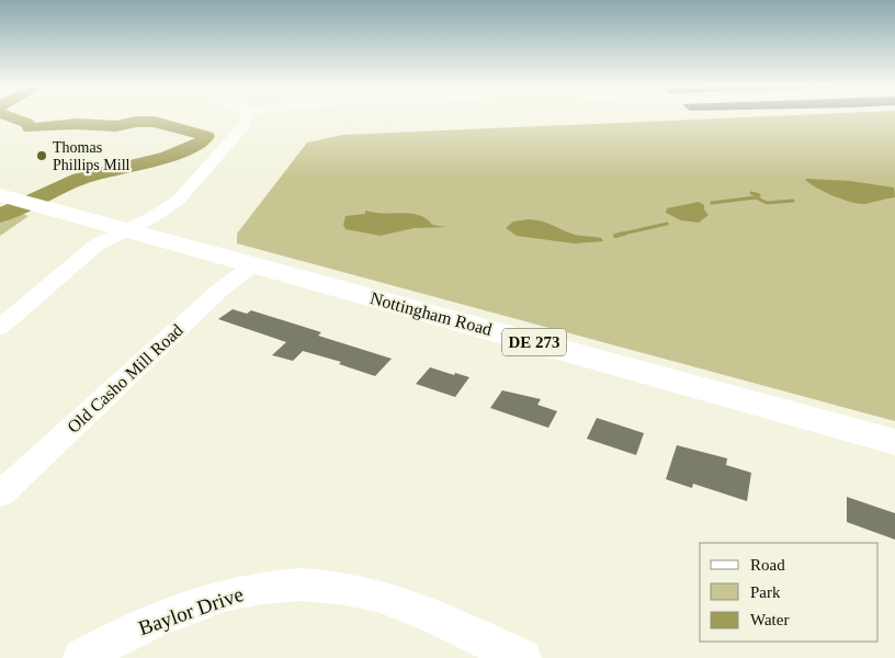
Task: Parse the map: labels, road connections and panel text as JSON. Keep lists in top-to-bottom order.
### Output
{
  "streets": {
    "main road": ["Nottingham Road", "DE 273"],
    "street": ["Old Casho Mill Road", "Baylor Drive"]
  },
  "crossings": [
    ["Nottingham Road", "Old Casho Mill Road"]
  ],
  "places": ["Thomas Phillips Mill"],
  "legend": ["Road", "Park", "Water"]
}
